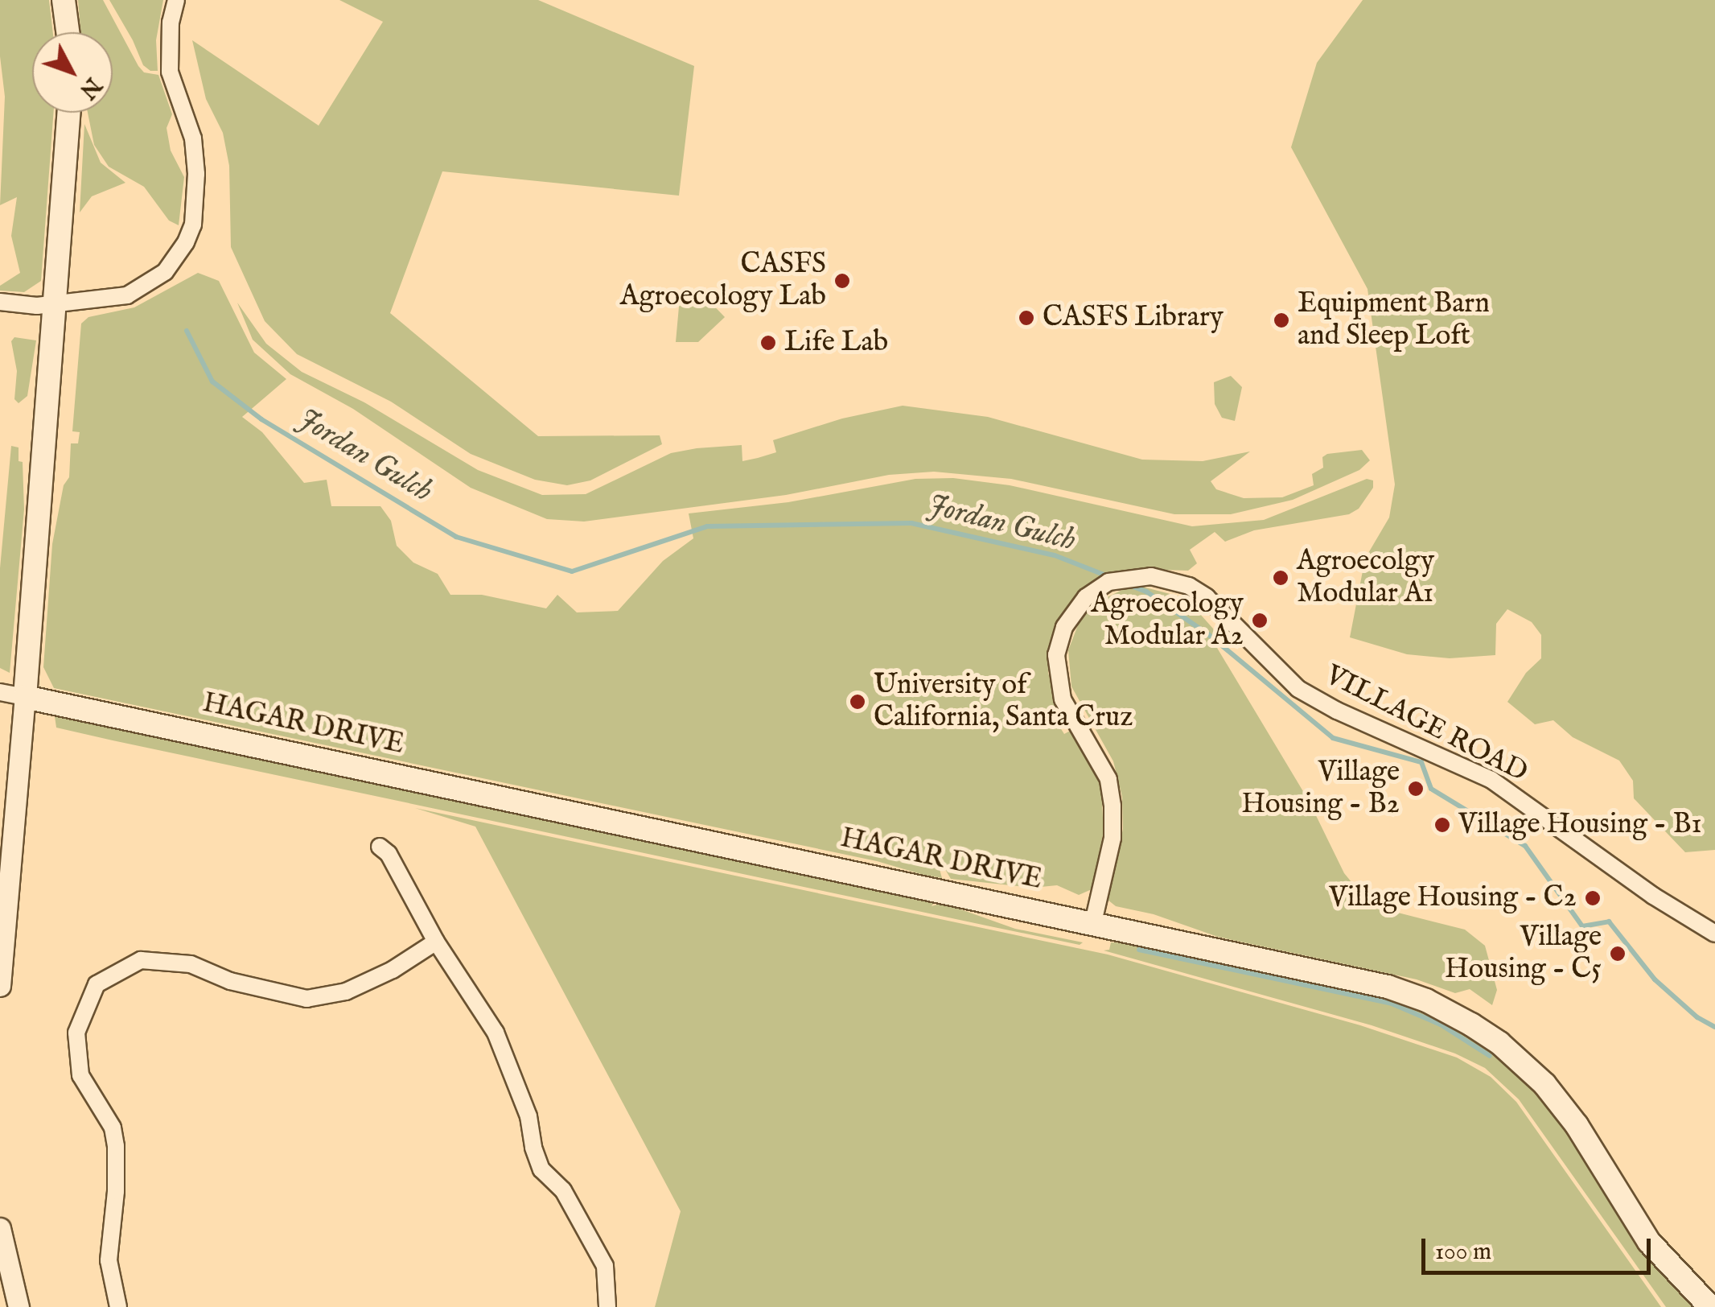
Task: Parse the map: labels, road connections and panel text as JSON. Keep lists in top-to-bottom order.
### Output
{
  "streets": {
    "main road": ["HAGAR DRIVE"],
    "street": ["VILLAGE ROAD"]
  },
  "crossings": [
    ["HAGAR DRIVE", "VILLAGE ROAD"]
  ],
  "water": ["Jordan Gulch"],
  "places": [
    "CASFS Agroecology Lab",
    "CASFS Library",
    "Equipment Barn and Sleep Loft",
    "Life Lab",
    "Agroecolgy Modular A1",
    "Agroecology Modular A2",
    "University of California, Santa Cruz",
    "Village Housing - B2",
    "Village Housing - B1",
    "Village Housing - C2",
    "Village Housing - C5"
  ],
  "scale_bar": "100 m",
  "north": "bottom right"
}
